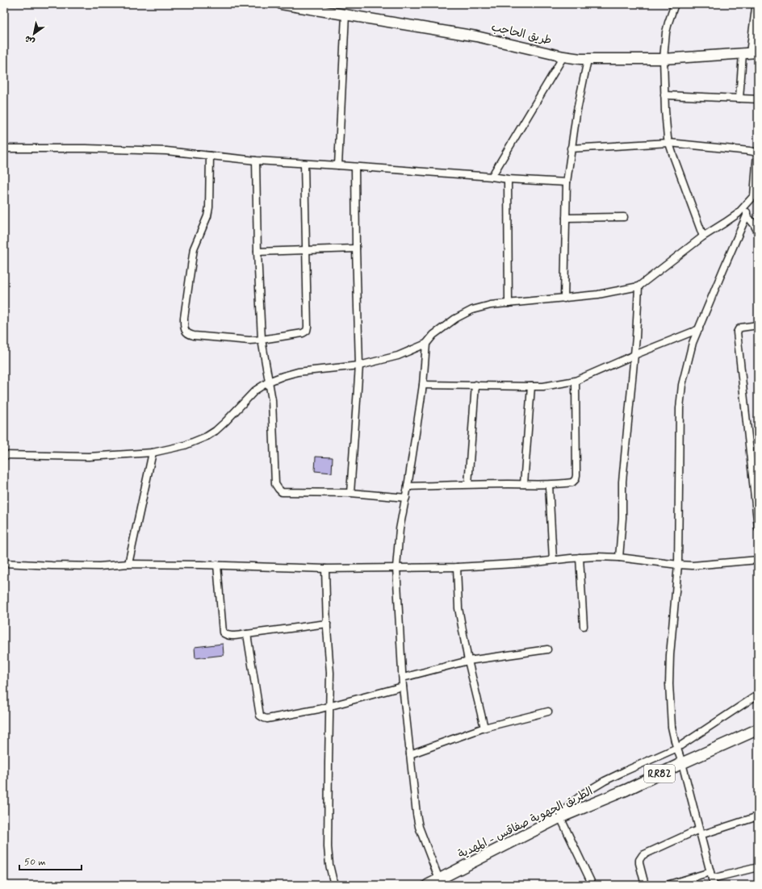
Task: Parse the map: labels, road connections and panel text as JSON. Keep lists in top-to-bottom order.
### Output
{
  "streets": {
    "main road": ["RR82", "الطريق الجهوية صفاقس - المهدية"],
    "street": ["طريق الحاجب"]
  },
  "scale_bar": "50 m",
  "north": "bottom left"
}
